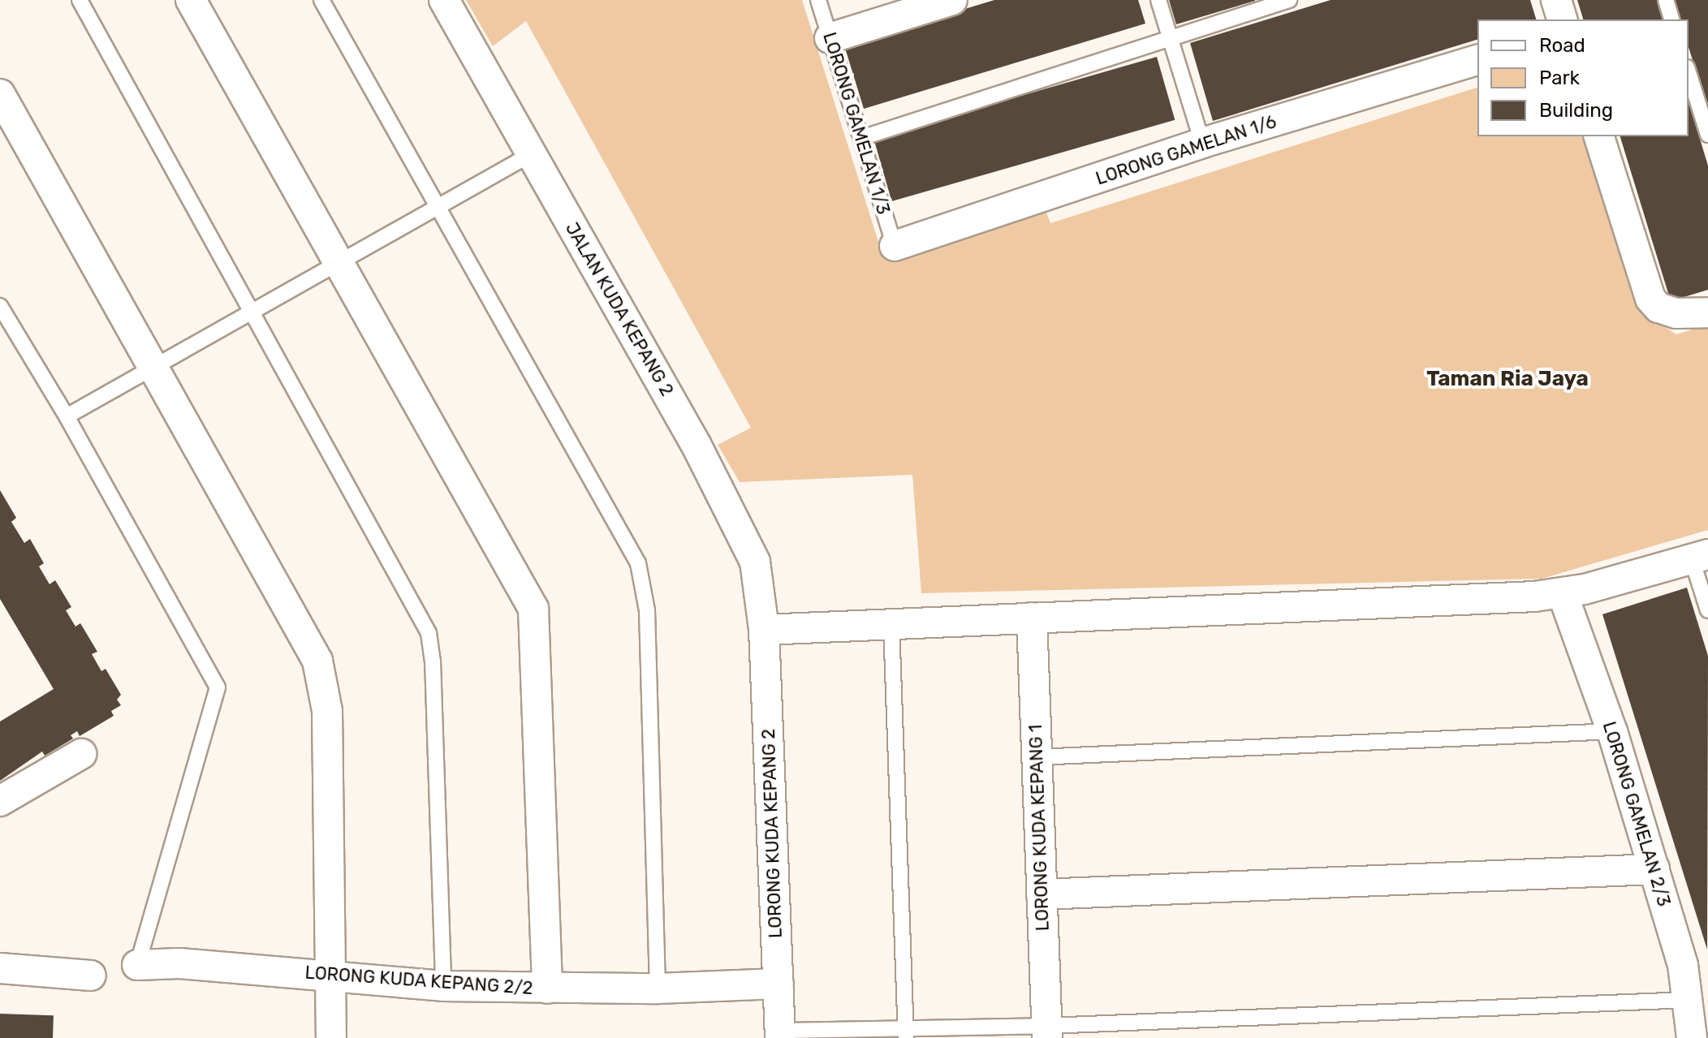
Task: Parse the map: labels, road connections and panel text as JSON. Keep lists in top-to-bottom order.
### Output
{
  "streets": {
    "street": [
      "LORONG GAMELAN 1/6",
      "JALAN KUDA KEPANG 2",
      "LORONG GAMELAN 2/3",
      "LORONG KUDA KEPANG 1",
      "LORONG KUDA KEPANG 2",
      "LORONG KUDA KEPANG 2/2"
    ],
    "lane": ["LORONG GAMELAN 1/3"]
  },
  "crossings": [
    ["LORONG GAMELAN 1/3", "LORONG GAMELAN 1/6"],
    ["JALAN KUDA KEPANG 2", "LORONG KUDA KEPANG 2"],
    ["LORONG KUDA KEPANG 2", "LORONG KUDA KEPANG 2/2"]
  ],
  "districts": ["Taman Ria Jaya"],
  "legend": ["Road", "Park", "Building"]
}
